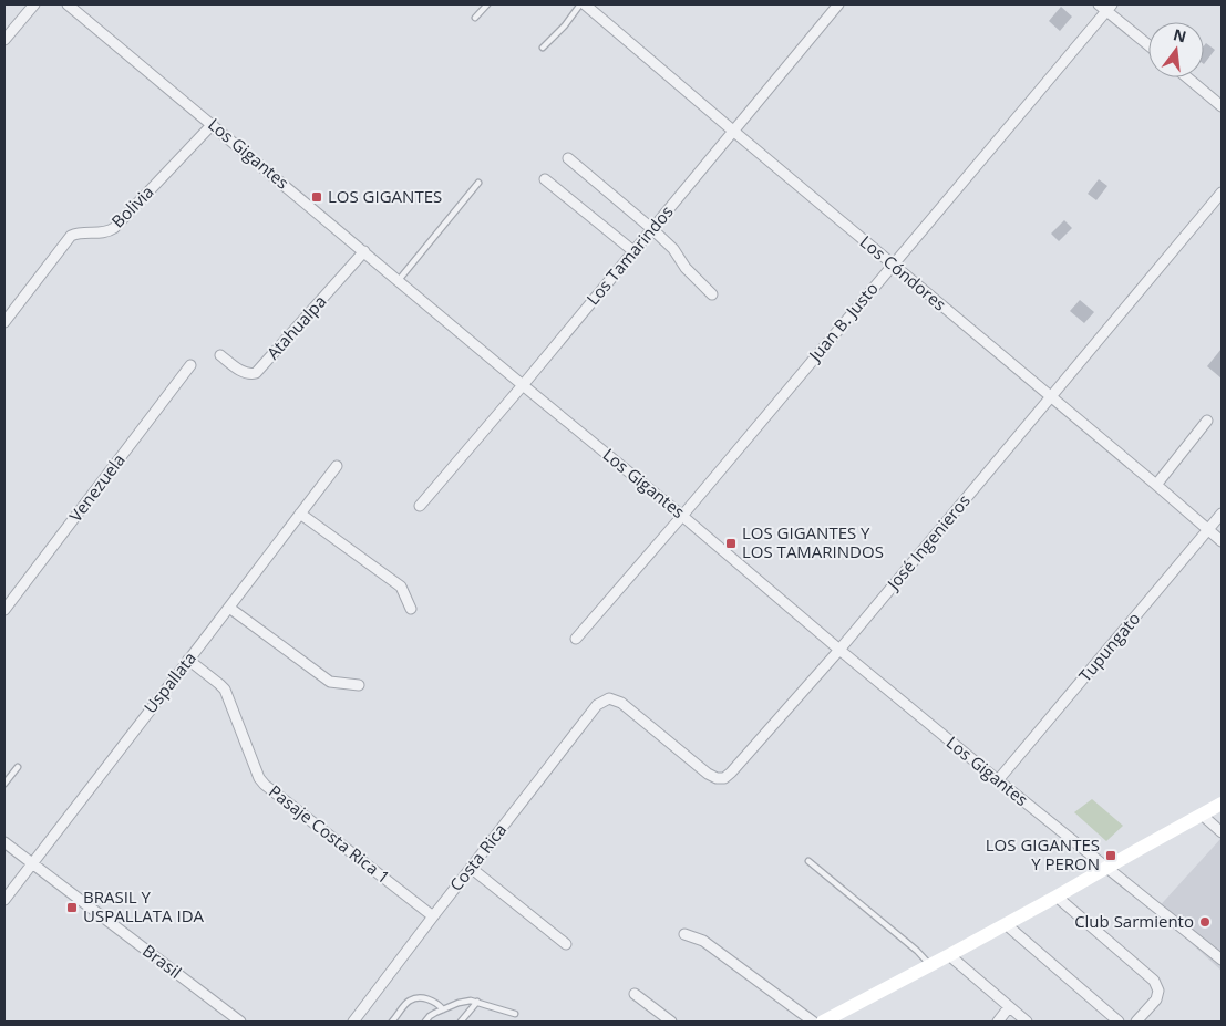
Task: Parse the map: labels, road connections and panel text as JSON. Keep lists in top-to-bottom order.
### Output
{
  "streets": {
    "street": [
      "Los Gigantes",
      "Bolivia",
      "Los Tamarindos",
      "Los Cóndores",
      "Juan B. Justo",
      "Atahualpa",
      "Venezuela",
      "José Ingenieros",
      "Tupungato",
      "Uspallata",
      "Pasaje Costa Rica 1",
      "Costa Rica",
      "Brasil"
    ]
  },
  "crossings": [
    ["Los Gigantes", "Bolivia"],
    ["Los Gigantes", "Los Tamarindos"],
    ["Los Gigantes", "Juan B. Justo"],
    ["Los Gigantes", "Atahualpa"],
    ["Los Gigantes", "José Ingenieros"],
    ["Los Gigantes", "Tupungato"],
    ["Los Tamarindos", "Los Cóndores"],
    ["Los Cóndores", "Juan B. Justo"],
    ["Los Cóndores", "José Ingenieros"],
    ["Los Cóndores", "Tupungato"],
    ["José Ingenieros", "Costa Rica"],
    ["Uspallata", "Pasaje Costa Rica 1"],
    ["Uspallata", "Brasil"],
    ["Pasaje Costa Rica 1", "Costa Rica"]
  ],
  "places": {
    "transit": [
      "LOS GIGANTES",
      "LOS GIGANTES Y LOS TAMARINDOS",
      "LOS GIGANTES Y PERON",
      "BRASIL Y USPALLATA IDA"
    ],
    "other": ["Club Sarmiento"]
  },
  "north": "top"
}
